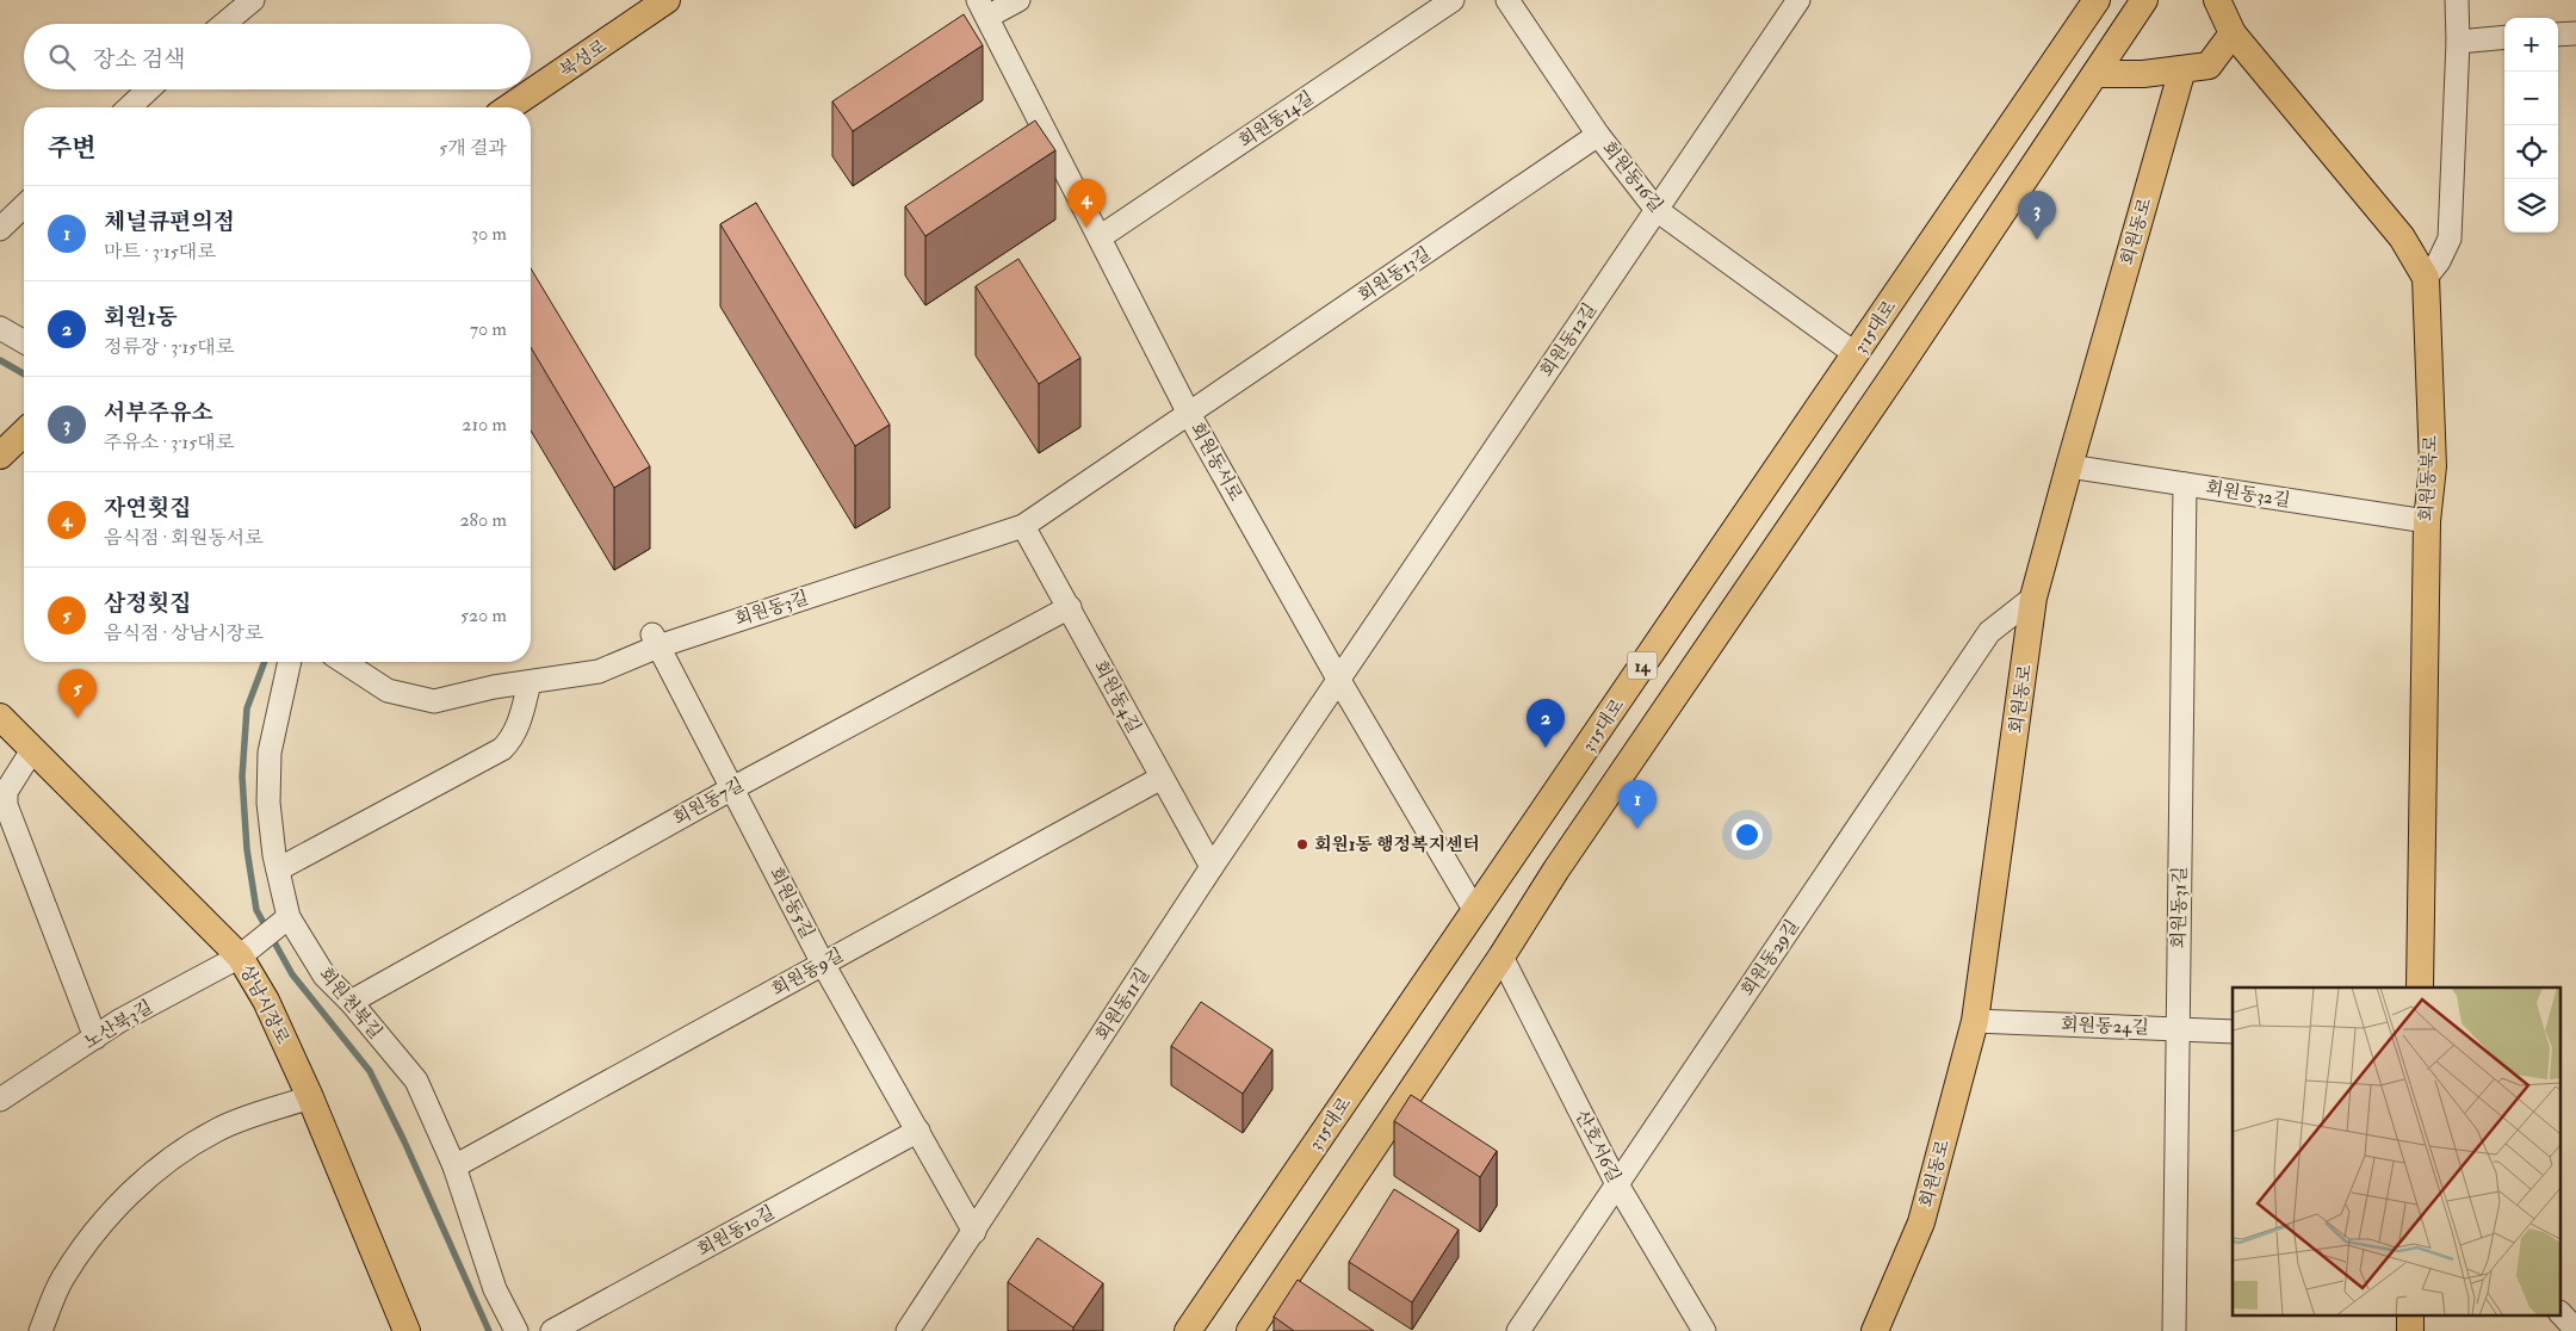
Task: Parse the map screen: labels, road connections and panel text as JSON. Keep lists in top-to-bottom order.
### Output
{
  "streets": {
    "main road": [
      "북성로",
      "회원동로",
      "3·15대로",
      "회원동북로",
      "14",
      "상남시장로"
    ],
    "street": [
      "회원동14길",
      "회원동16길",
      "회원동13길",
      "회원동12길",
      "회원동서로",
      "회원동32길",
      "회원동3길",
      "회원동4길",
      "회원동7길",
      "회원동5길",
      "회원동31길",
      "회원동29길",
      "회원동9길",
      "회원천북길",
      "회원동11길",
      "노산북3길",
      "회원동24길",
      "산호서6길",
      "회원동10길"
    ]
  },
  "crossings": [
    ["회원동14길", "회원동서로"],
    ["회원동16길", "회원동13길"],
    ["회원동16길", "3·15대로"],
    ["회원동16길", "회원동12길"],
    ["회원동로", "회원동32길"],
    ["회원동로", "회원동29길"],
    ["회원동로", "회원동24길"],
    ["회원동13길", "회원동서로"],
    ["회원동13길", "회원동3길"],
    ["3·15대로", "회원동서로"],
    ["회원동12길", "회원동서로"],
    ["회원동12길", "회원동11길"],
    ["회원동서로", "회원동3길"],
    ["회원동서로", "회원동11길"],
    ["회원동북로", "회원동32길"],
    ["회원동32길", "회원동31길"],
    ["회원동3길", "회원동4길"],
    ["회원동3길", "회원동5길"],
    ["14", "산호서6길"],
    ["회원동4길", "회원동7길"],
    ["회원동4길", "회원동9길"],
    ["회원동4길", "회원동11길"],
    ["회원동7길", "회원동5길"],
    ["회원동7길", "회원천북길"],
    ["회원동5길", "회원동9길"],
    ["회원동5길", "회원동11길"],
    ["회원동5길", "회원동10길"],
    ["회원동31길", "회원동24길"],
    ["회원동29길", "산호서6길"],
    ["회원동9길", "회원천북길"],
    ["회원천북길", "노산북3길"],
    ["상남시장로", "노산북3길"]
  ],
  "places": ["회원1동 행정복지센터"],
  "page": {
    "map_buttons": ["+", "−"],
    "search": "장소 검색",
    "heading": ["주변", "5개 결과"],
    "pins": [
      "4",
      "3",
      "5",
      "2",
      "1"
    ],
    "list": [
      {
        "mark": "1",
        "name": "체널큐편의점",
        "note": "마트 · 3·15대로",
        "value": "30 m"
      },
      {
        "mark": "2",
        "name": "회원1동",
        "note": "정류장 · 3·15대로",
        "value": "70 m"
      },
      {
        "mark": "3",
        "name": "서부주유소",
        "note": "주유소 · 3·15대로",
        "value": "210 m"
      },
      {
        "mark": "4",
        "name": "자연횟집",
        "note": "음식점 · 회원동서로",
        "value": "280 m"
      },
      {
        "mark": "5",
        "name": "삼정횟집",
        "note": "음식점 · 상남시장로",
        "value": "520 m"
      }
    ]
  }
}
